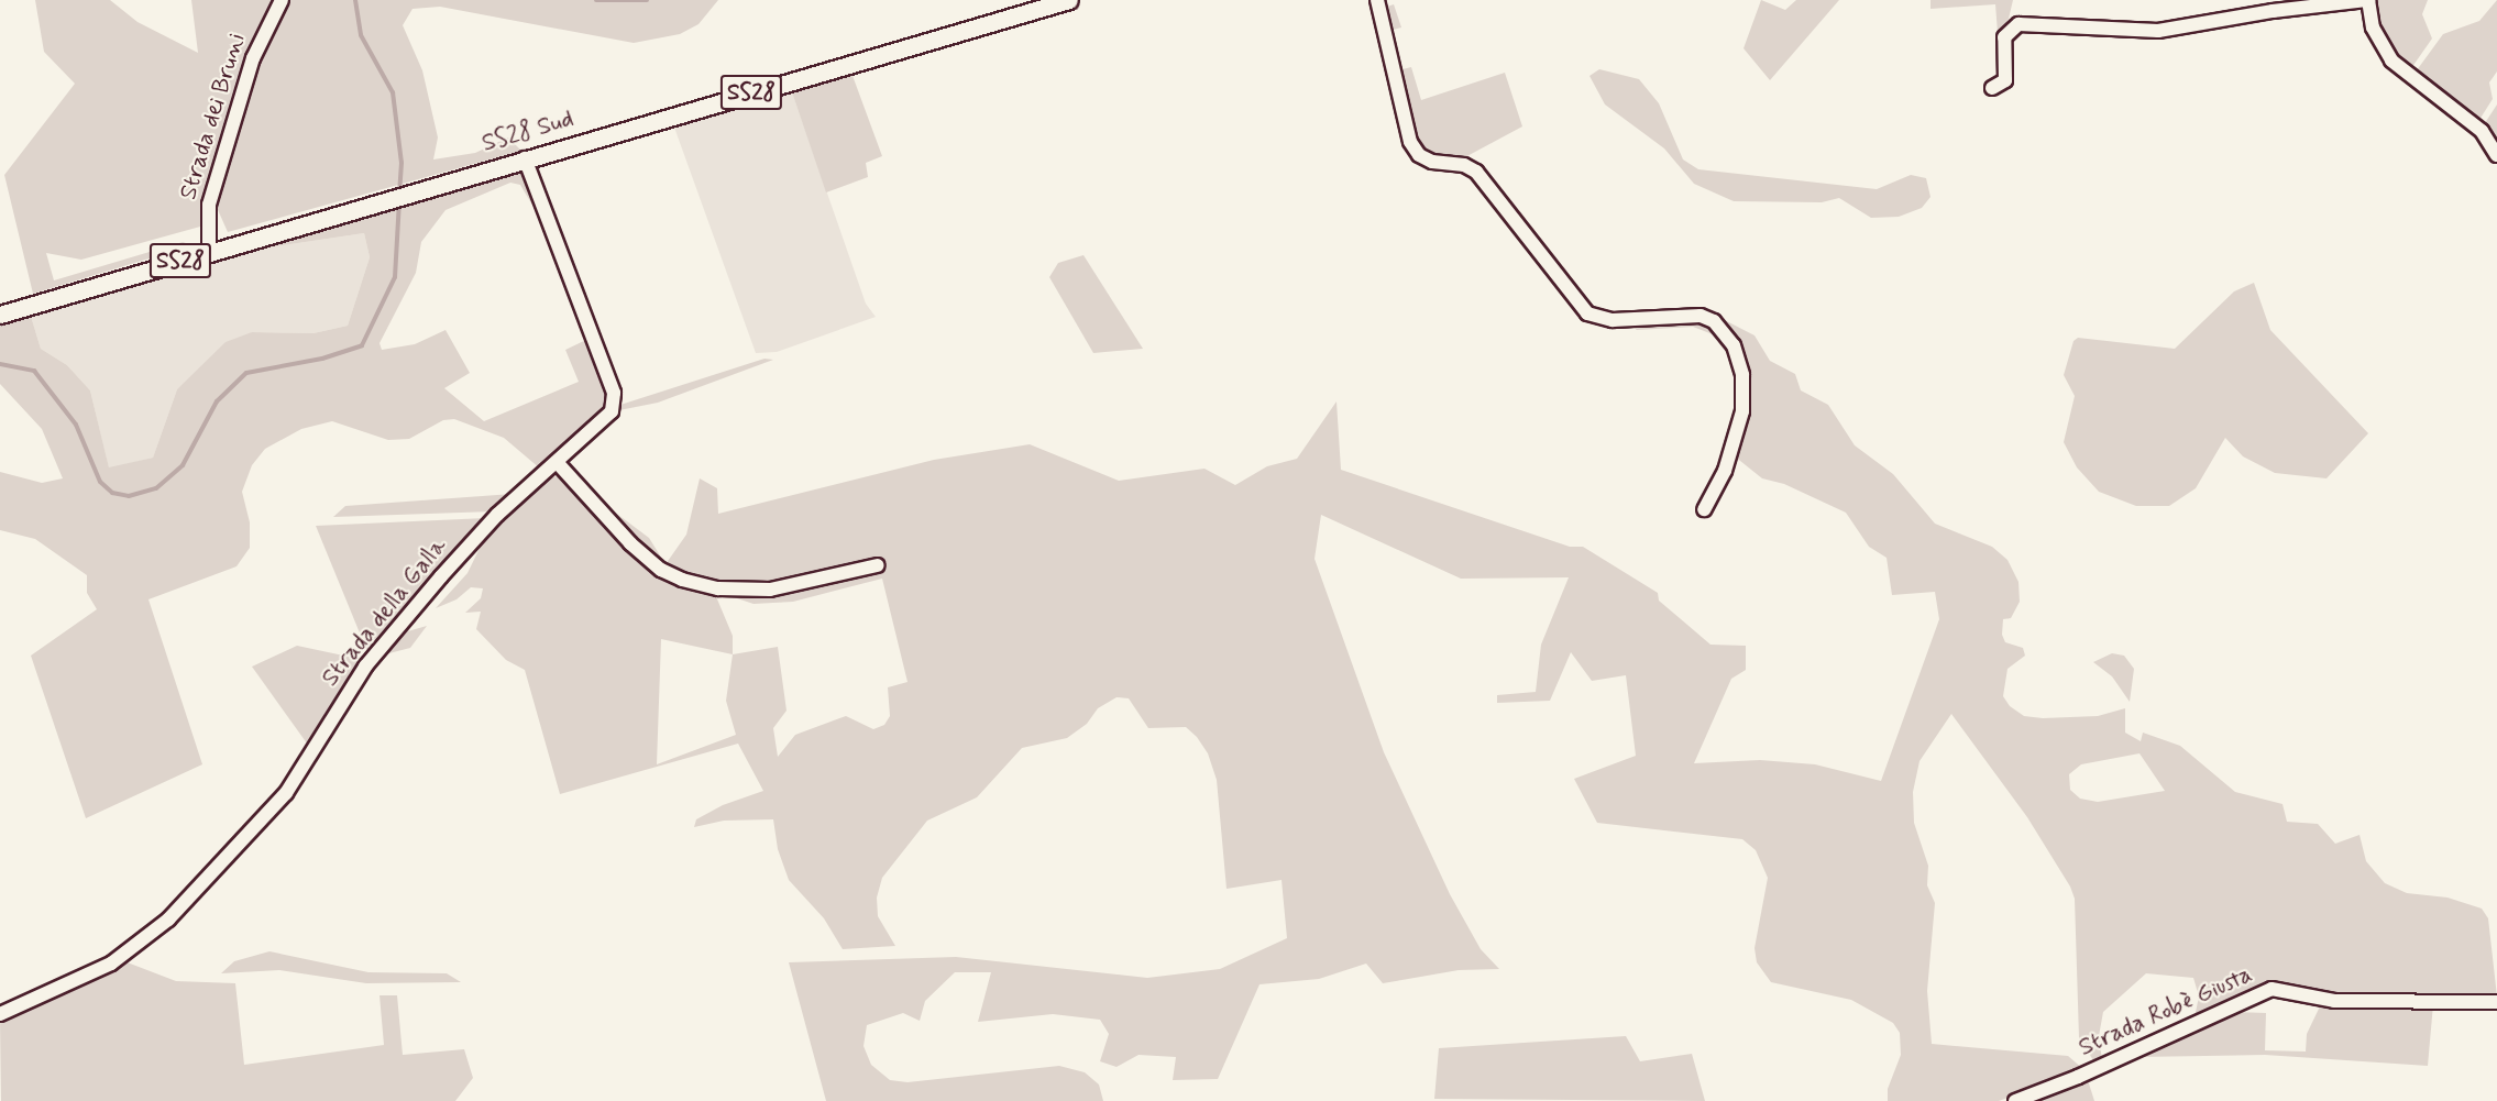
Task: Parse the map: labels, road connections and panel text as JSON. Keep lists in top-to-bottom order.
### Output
{
  "streets": {
    "main road": ["SS28", "SS28 Sud"],
    "street": ["Strada dei Bruni", "Strada della Galla", "Strada Robè Giusta"]
  },
  "crossings": [
    ["Strada dei Bruni", "SS28 Sud"],
    ["SS28 Sud", "Strada della Galla"]
  ]
}
